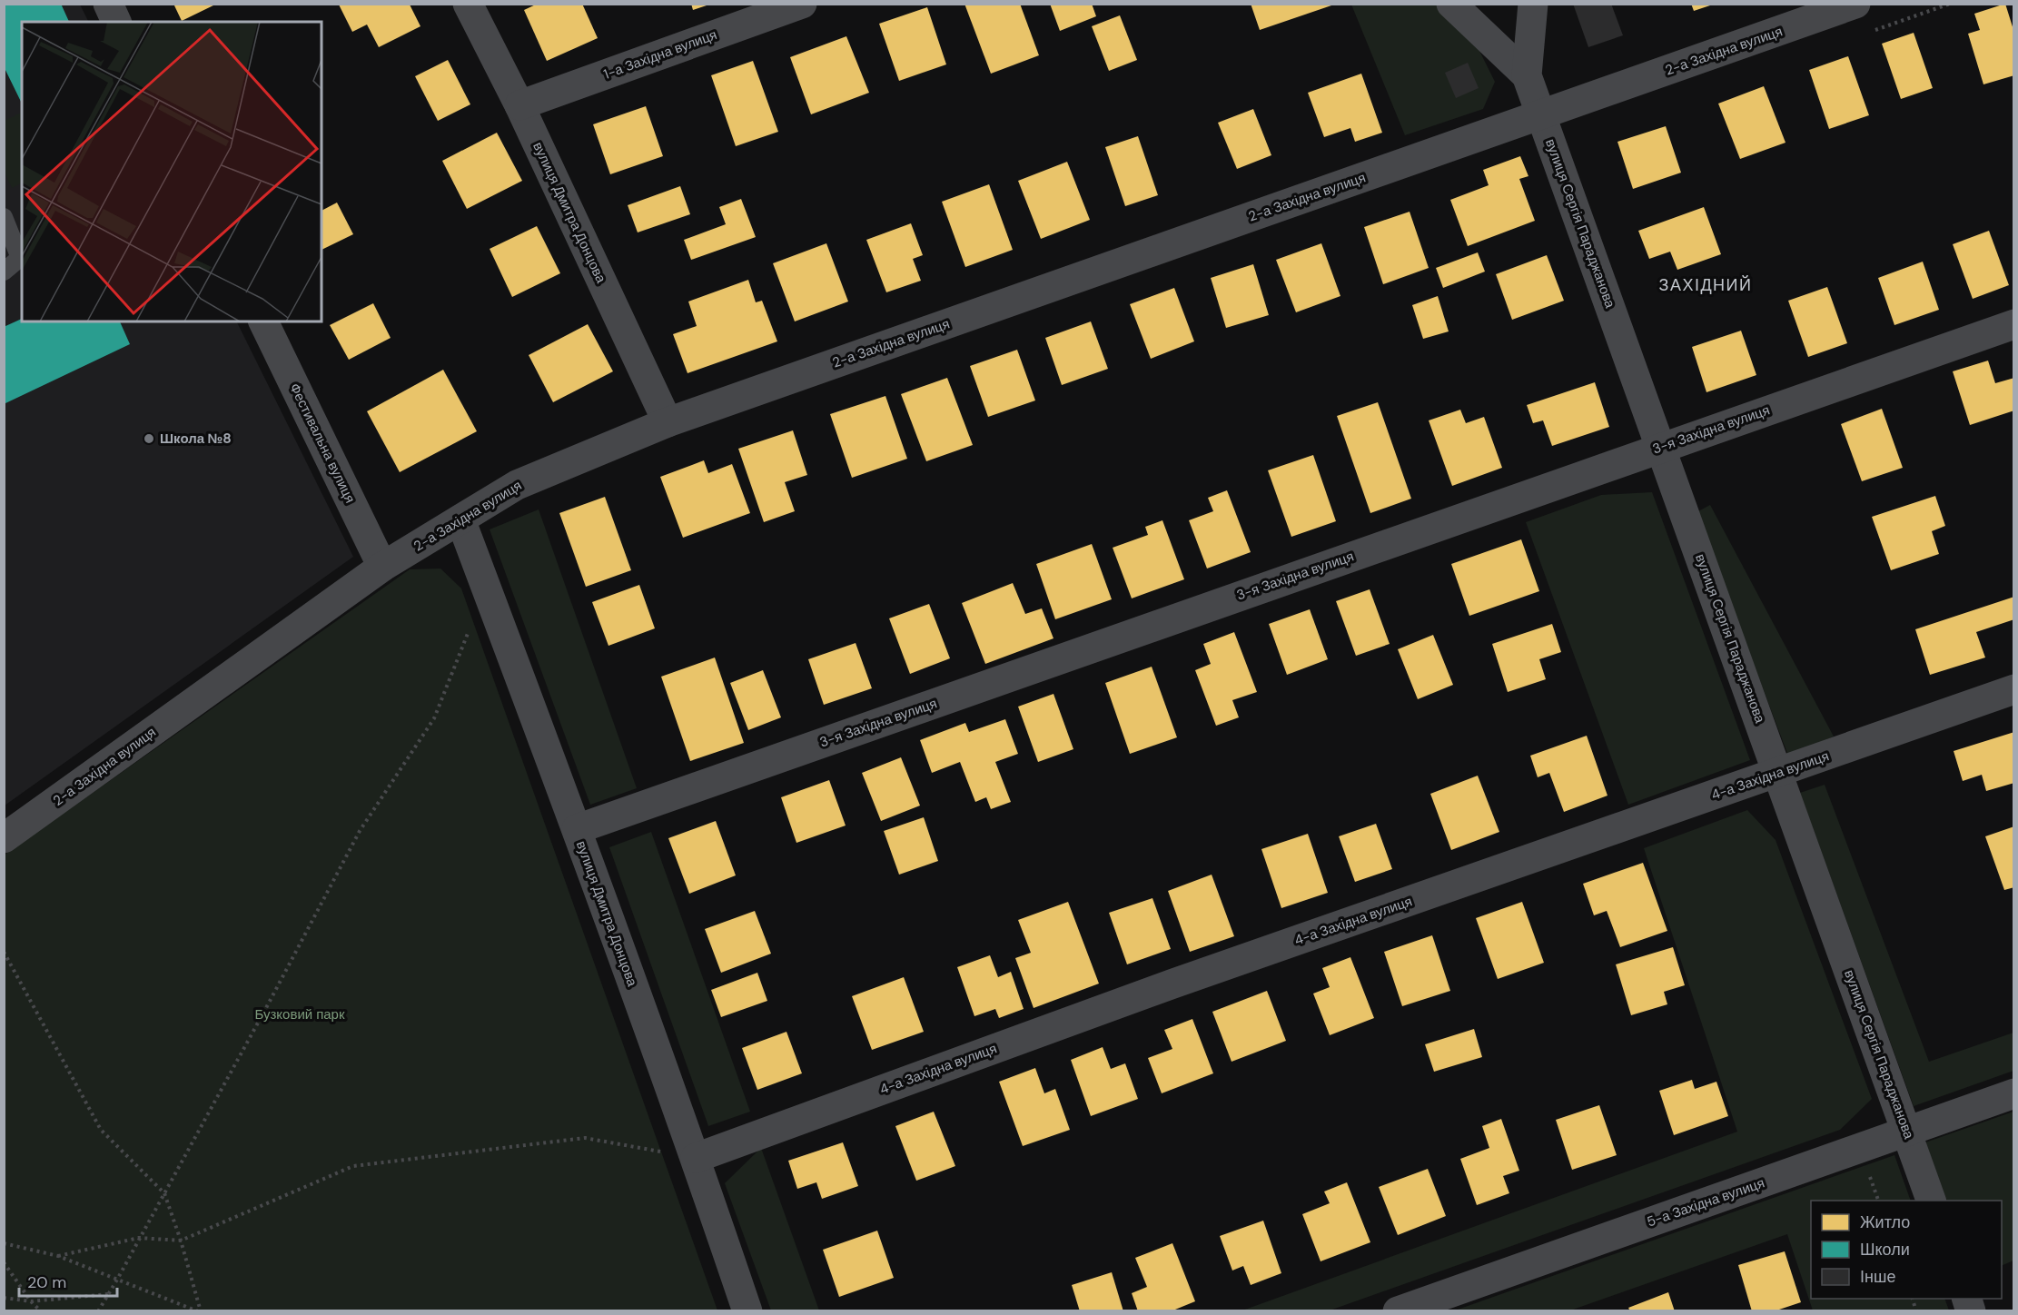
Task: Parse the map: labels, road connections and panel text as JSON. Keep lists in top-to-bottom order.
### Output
{
  "streets": {
    "street": [
      "2-а Західна вулиця",
      "1-а Західна вулиця",
      "вулиця Дмитра Донцова",
      "вулиця Сергія Параджанова",
      "3-я Західна вулиця",
      "Фестивальна вулиця",
      "4-а Західна вулиця",
      "5-а Західна вулиця"
    ]
  },
  "crossings": [
    ["2-а Західна вулиця", "вулиця Дмитра Донцова"],
    ["2-а Західна вулиця", "вулиця Сергія Параджанова"],
    ["2-а Західна вулиця", "Фестивальна вулиця"],
    ["1-а Західна вулиця", "вулиця Дмитра Донцова"],
    ["вулиця Дмитра Донцова", "3-я Західна вулиця"],
    ["вулиця Дмитра Донцова", "4-а Західна вулиця"],
    ["вулиця Сергія Параджанова", "3-я Західна вулиця"],
    ["вулиця Сергія Параджанова", "4-а Західна вулиця"],
    ["вулиця Сергія Параджанова", "5-а Західна вулиця"]
  ],
  "districts": ["ЗАХІДНИЙ"],
  "parks": ["Бузковий парк"],
  "places": ["Школа №8"],
  "legend": ["Житло", "Школи", "Інше"],
  "scale_bar": "20 m"
}
